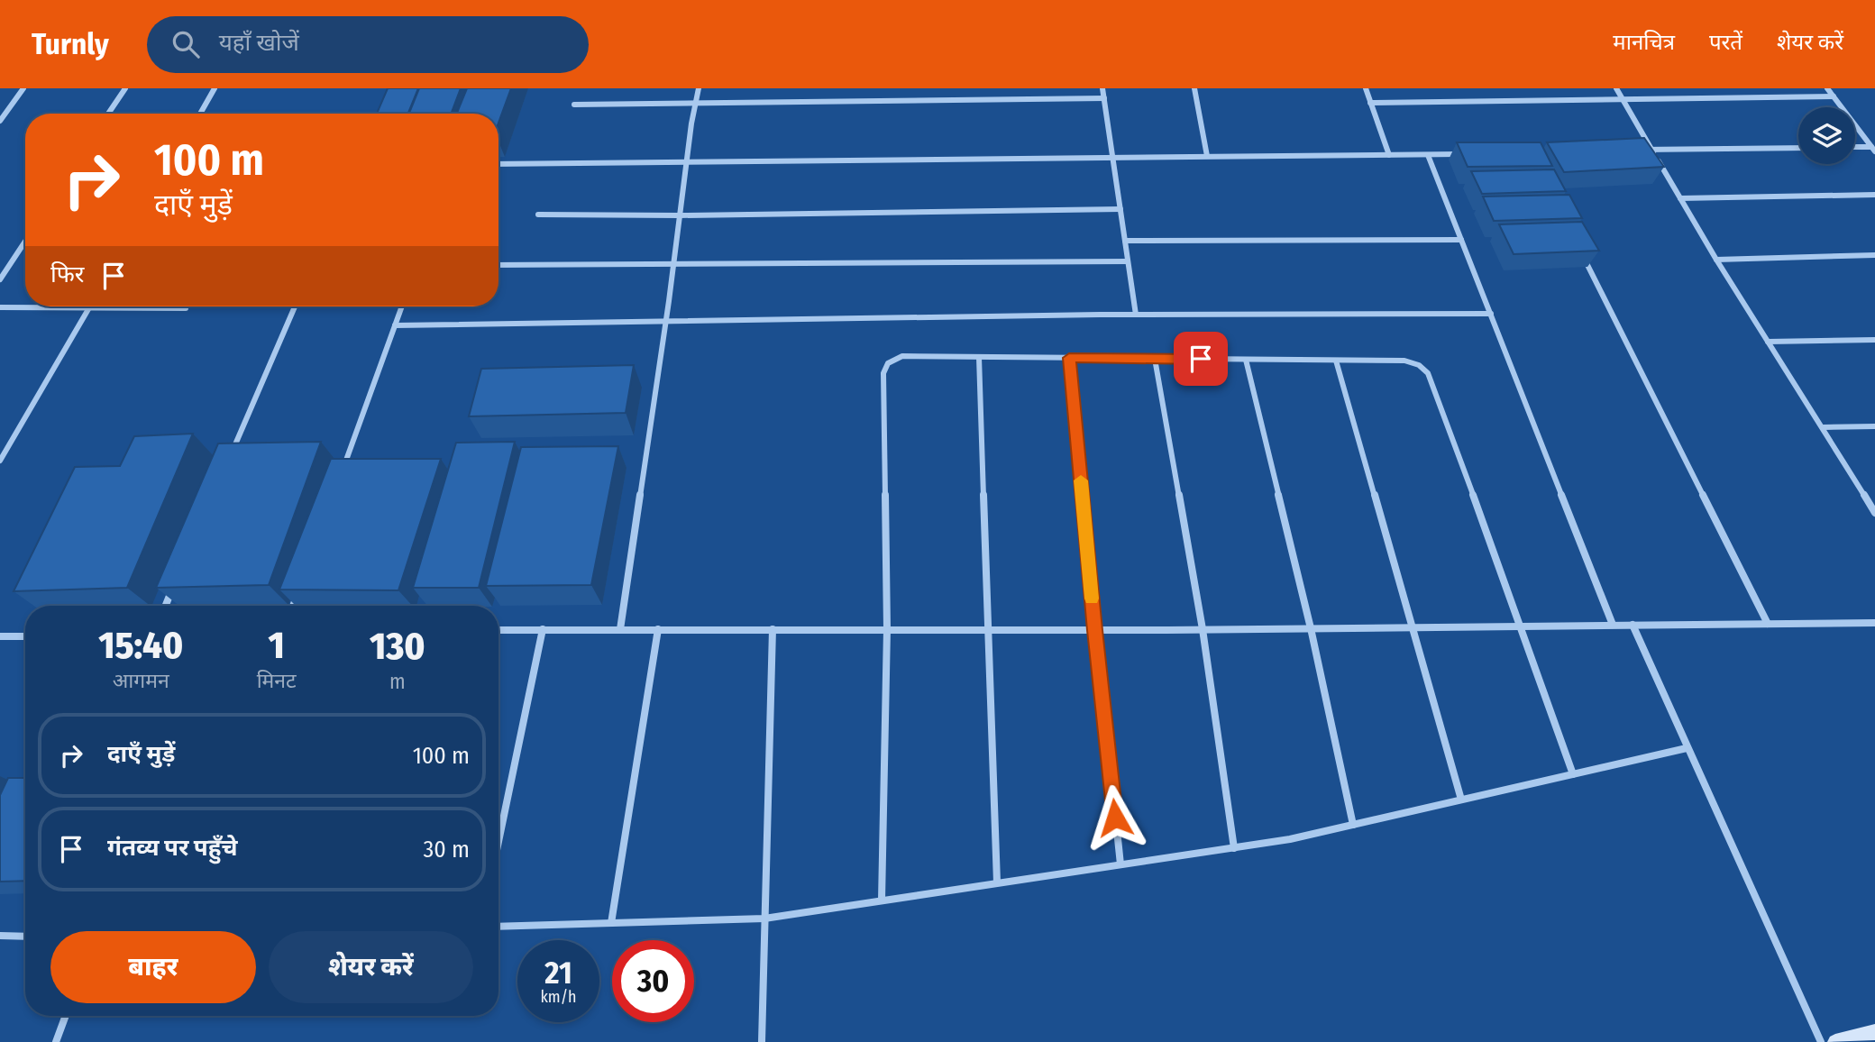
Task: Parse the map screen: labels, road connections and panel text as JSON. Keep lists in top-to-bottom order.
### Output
{
  "page": {
    "header": "Turnly",
    "search": "यहाँ खोजें",
    "nav": ["मानचित्र", "परतें", "शेयर करें"],
    "turn": ["100 m", "दाएँ मुड़ें"],
    "then": "फिर",
    "eta": [
      "15:40",
      "आगमन",
      "1",
      "मिनट",
      "130",
      "m"
    ],
    "list": [
      {
        "name": "दाएँ मुड़ें",
        "value": "100 m"
      },
      {
        "name": "गंतव्य पर पहुँचे",
        "value": "30 m"
      }
    ],
    "buttons": ["बाहर", "शेयर करें"],
    "speed": "21 km/h",
    "limit": "30"
  }
}
